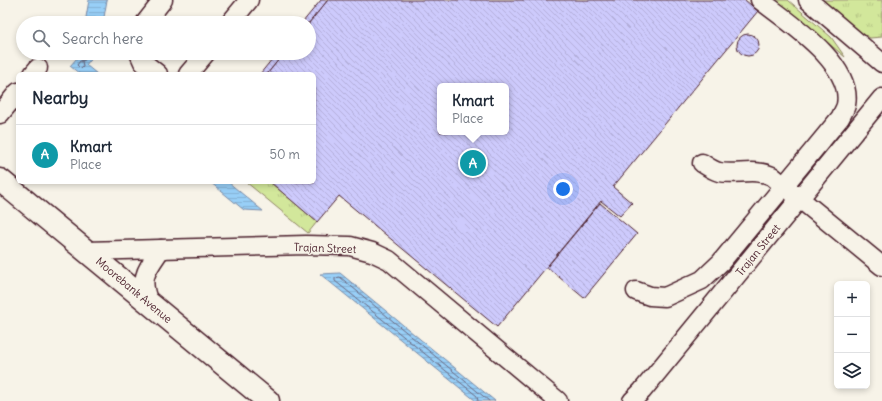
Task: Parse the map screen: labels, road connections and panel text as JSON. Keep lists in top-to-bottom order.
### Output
{
  "streets": {
    "main road": ["Moorebank Avenue"],
    "street": ["Trajan Street"]
  },
  "crossings": [
    ["Trajan Street", "Moorebank Avenue"]
  ],
  "page": {
    "search": "Search here",
    "heading": "Nearby",
    "popup": ["Kmart", "Place"],
    "list": [
      {
        "mark": "A",
        "name": "Kmart",
        "note": "Place",
        "value": "50 m"
      }
    ],
    "pins": "A",
    "map_buttons": ["+", "−"]
  }
}
